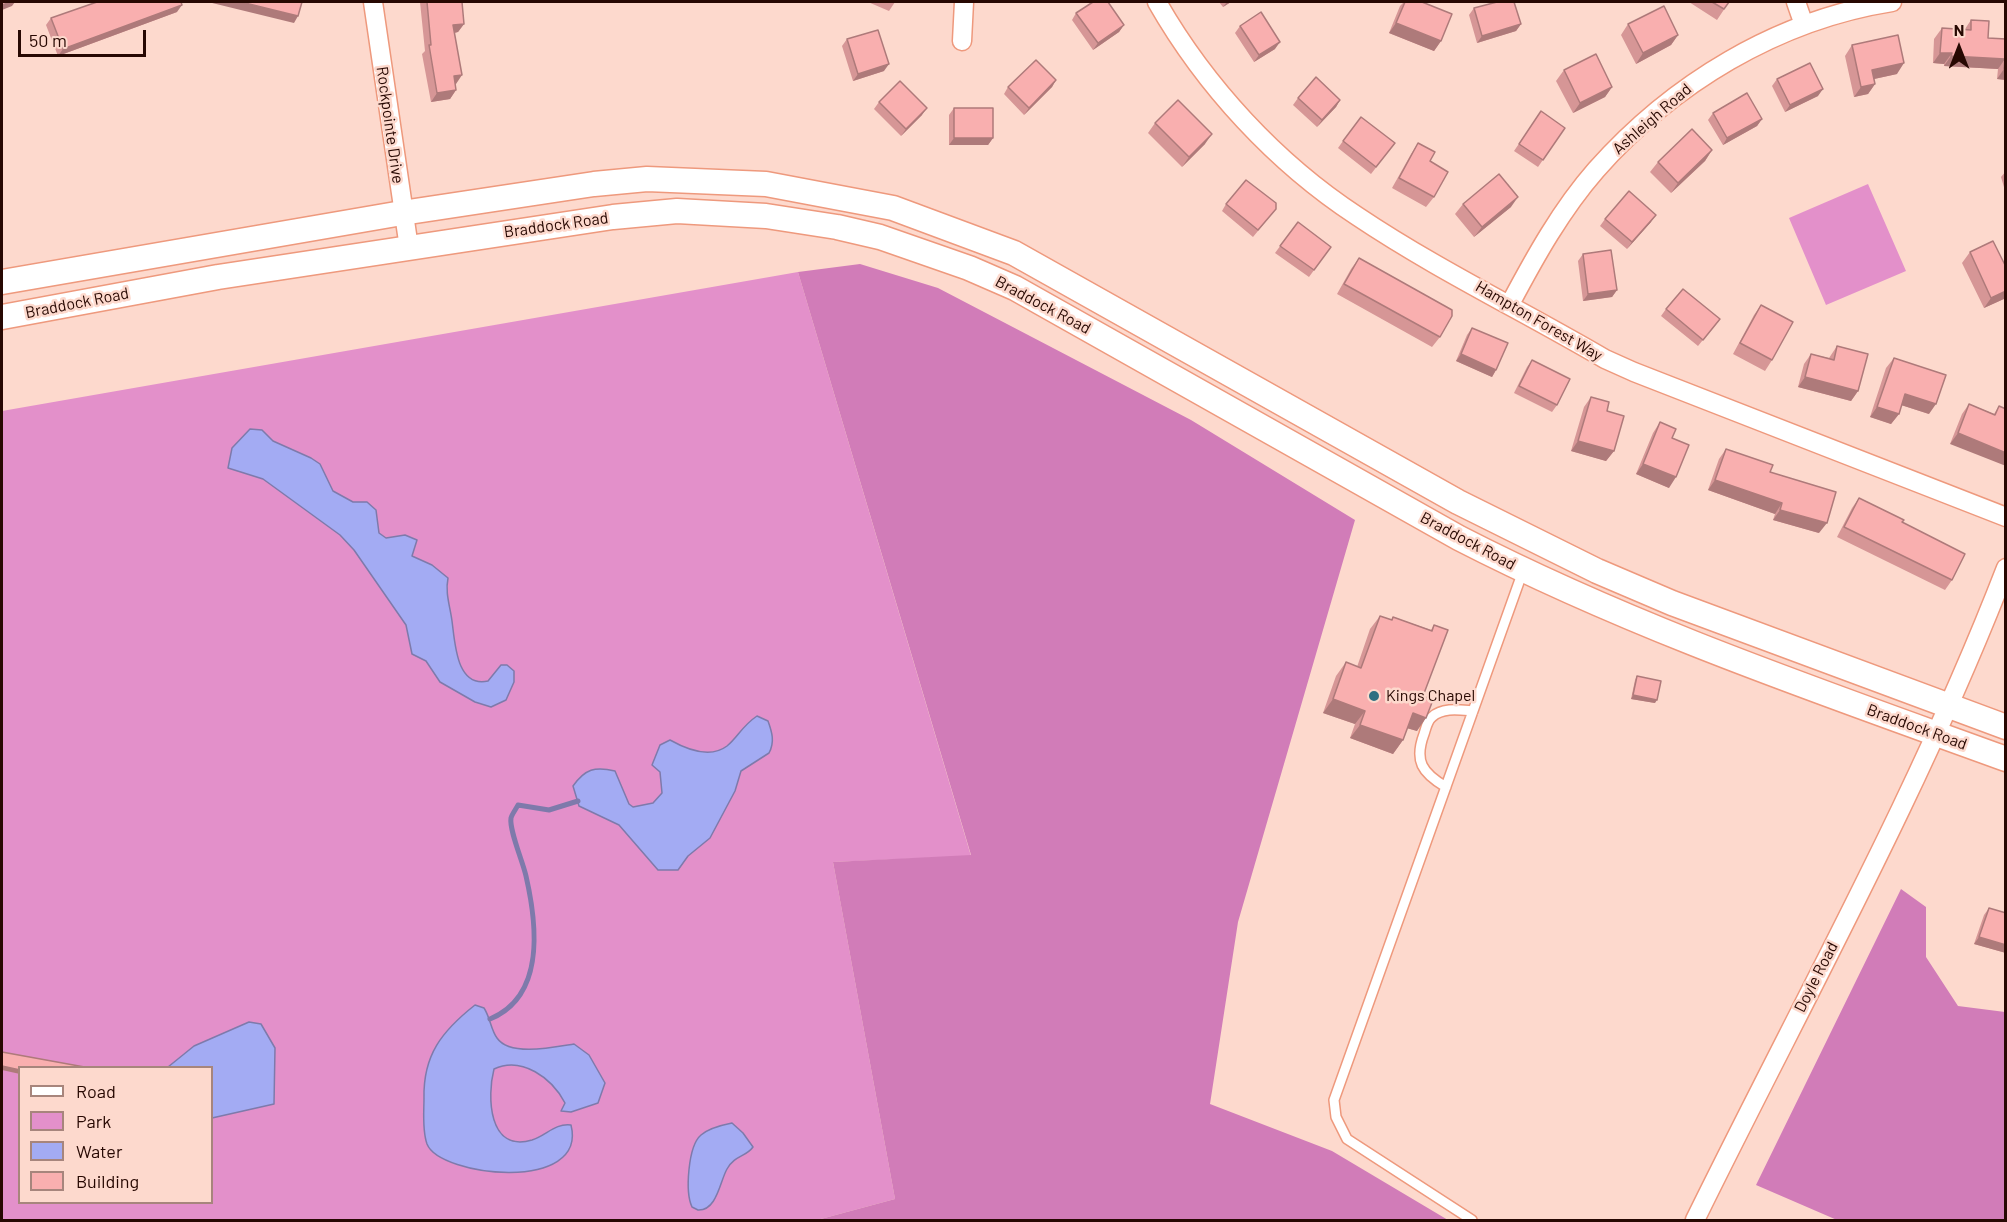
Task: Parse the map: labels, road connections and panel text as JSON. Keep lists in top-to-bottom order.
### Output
{
  "streets": {
    "main road": ["Braddock Road"],
    "street": [
      "Ashleigh Road",
      "Rockpointe Drive",
      "Hampton Forest Way",
      "Doyle Road"
    ]
  },
  "crossings": [
    ["Ashleigh Road", "Hampton Forest Way"],
    ["Rockpointe Drive", "Braddock Road"],
    ["Braddock Road", "Doyle Road"]
  ],
  "places": ["Kings Chapel"],
  "legend": [
    "Road",
    "Park",
    "Water",
    "Building"
  ],
  "scale_bar": "50 m",
  "north": "top"
}
